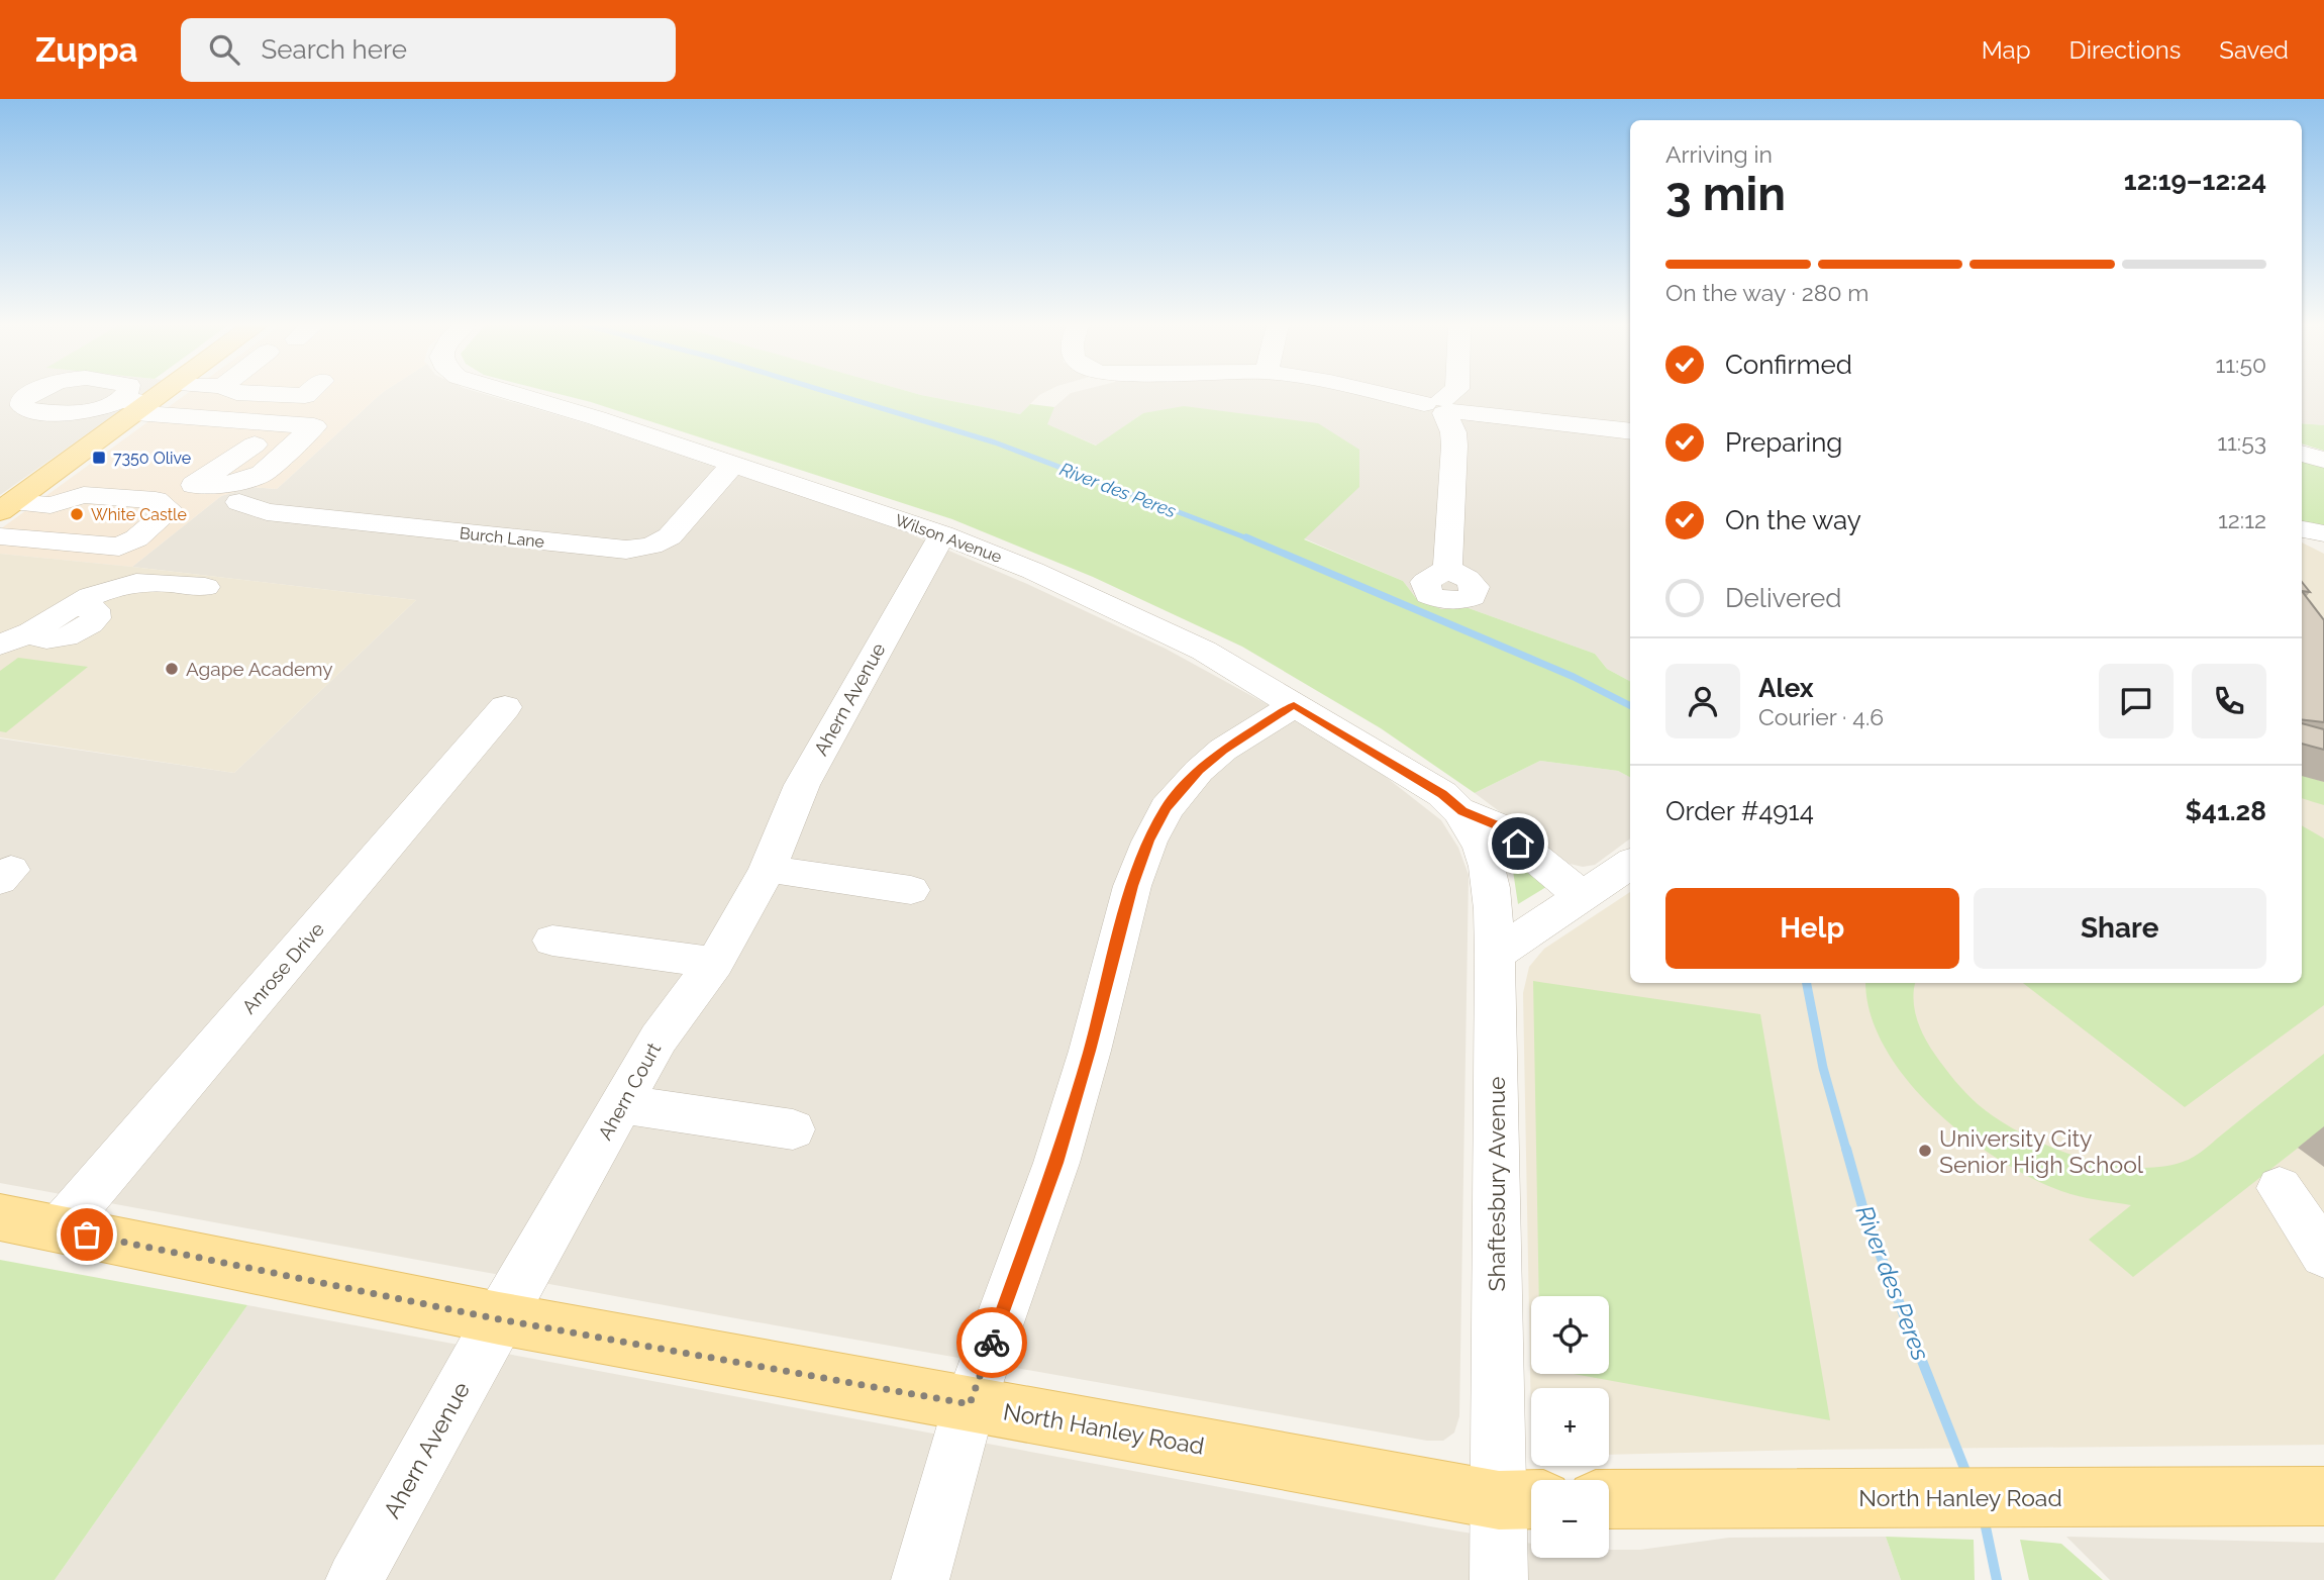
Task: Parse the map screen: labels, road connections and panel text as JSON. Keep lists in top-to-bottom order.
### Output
{
  "streets": {
    "main road": ["North Hanley Road"],
    "street": [
      "Burch Lane",
      "Wilson Avenue",
      "Ahern Avenue",
      "Anrose Drive",
      "Ahern Court",
      "Shaftesbury Avenue"
    ]
  },
  "crossings": [
    ["Burch Lane", "Wilson Avenue"],
    ["Wilson Avenue", "Ahern Avenue"],
    ["Wilson Avenue", "Shaftesbury Avenue"],
    ["Ahern Avenue", "Ahern Court"],
    ["Ahern Avenue", "North Hanley Road"],
    ["Anrose Drive", "North Hanley Road"],
    ["Ahern Court", "North Hanley Road"],
    ["Shaftesbury Avenue", "North Hanley Road"]
  ],
  "water": ["River des Peres"],
  "places": {
    "transit": ["7350 Olive"],
    "other": ["White Castle", "Agape Academy", "University City Senior High School"]
  },
  "page": {
    "header": "Zuppa",
    "search": "Search here",
    "nav": ["Map", "Directions", "Saved"],
    "heading": ["3 min", "Arriving in", "12:19–12:24"],
    "panel": [
      "Alex",
      "Courier · 4.6",
      "Order #4914",
      "$41.28"
    ],
    "bar": "On the way · 280 m",
    "list": [
      ["Confirmed", "11:50"],
      ["Preparing", "11:53"],
      ["On the way", "12:12"],
      "Delivered"
    ],
    "buttons": ["Help", "Share"],
    "map_buttons": ["+", "−"]
  }
}
